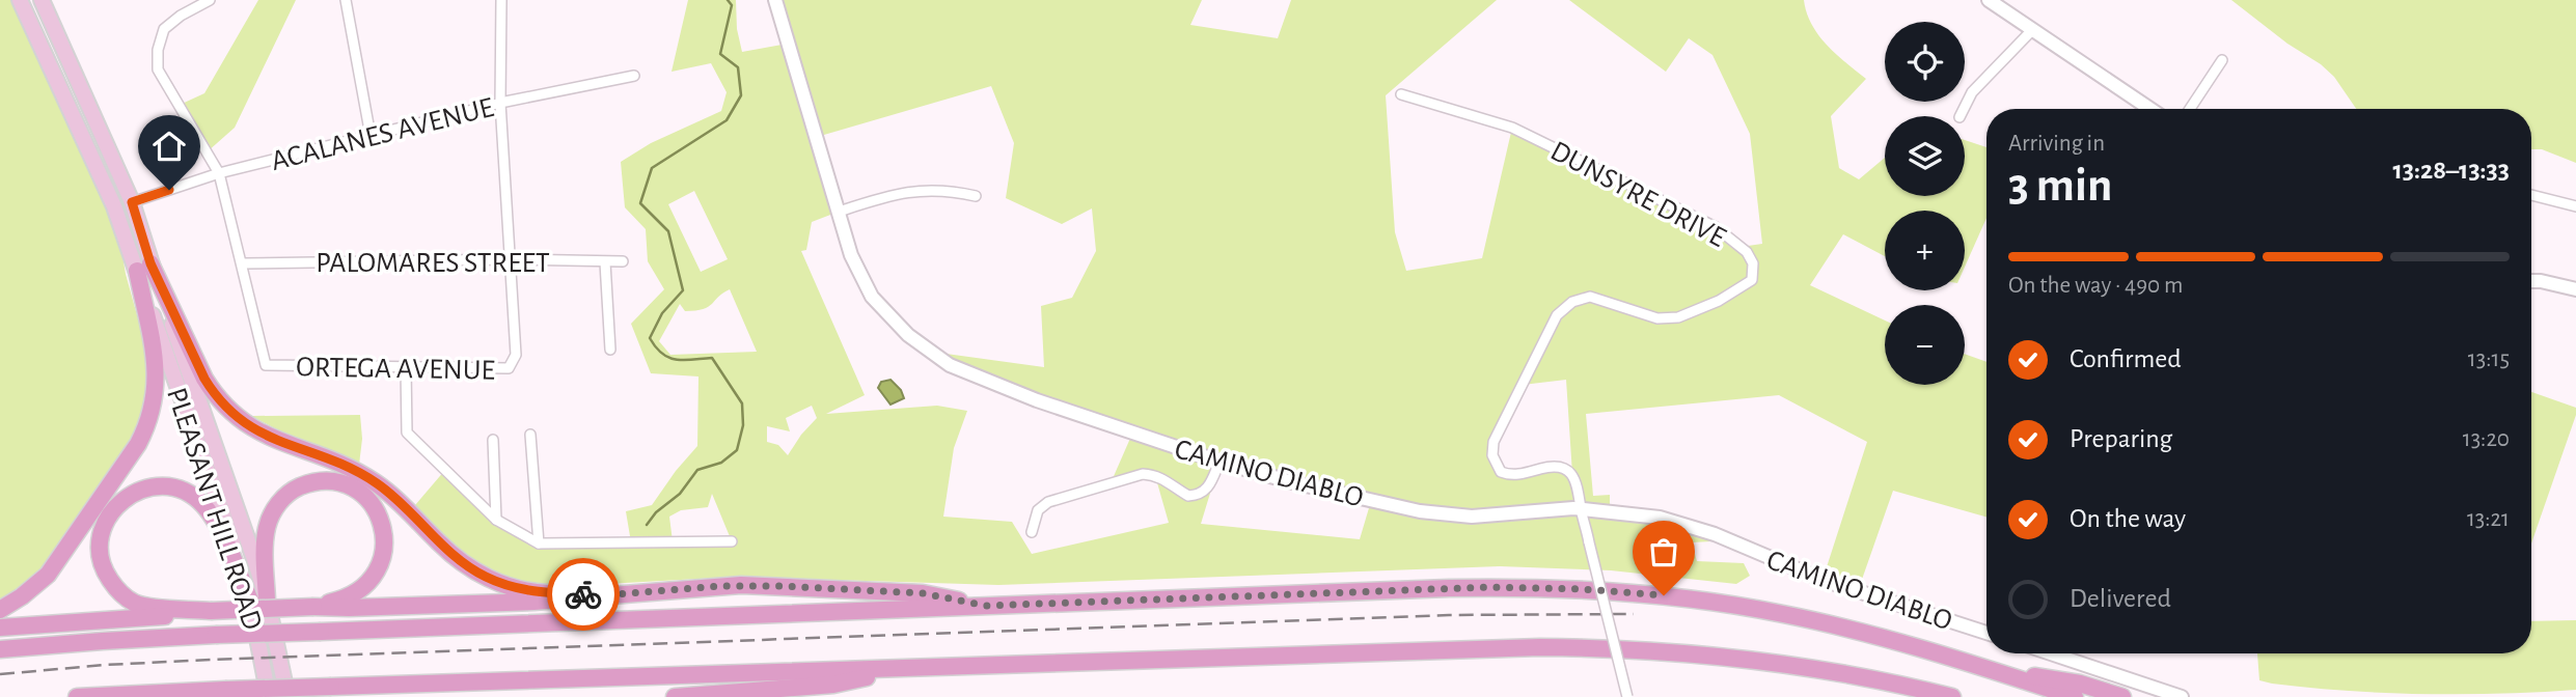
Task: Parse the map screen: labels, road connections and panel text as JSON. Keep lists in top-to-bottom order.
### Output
{
  "streets": {
    "main road": ["PLEASANT HILL ROAD"],
    "street": [
      "ACALANES AVENUE",
      "DUNSYRE DRIVE",
      "PALOMARES STREET",
      "ORTEGA AVENUE",
      "CAMINO DIABLO"
    ]
  },
  "crossings": [
    ["ACALANES AVENUE", "PLEASANT HILL ROAD"],
    ["DUNSYRE DRIVE", "CAMINO DIABLO"],
    ["PALOMARES STREET", "ORTEGA AVENUE"]
  ],
  "page": {
    "map_buttons": ["+", "−"],
    "heading": ["3 min", "Arriving in", "13:28–13:33"],
    "bar": "On the way · 490 m",
    "list": [
      ["Confirmed", "13:15"],
      ["Preparing", "13:20"],
      ["On the way", "13:21"],
      "Delivered"
    ]
  }
}
